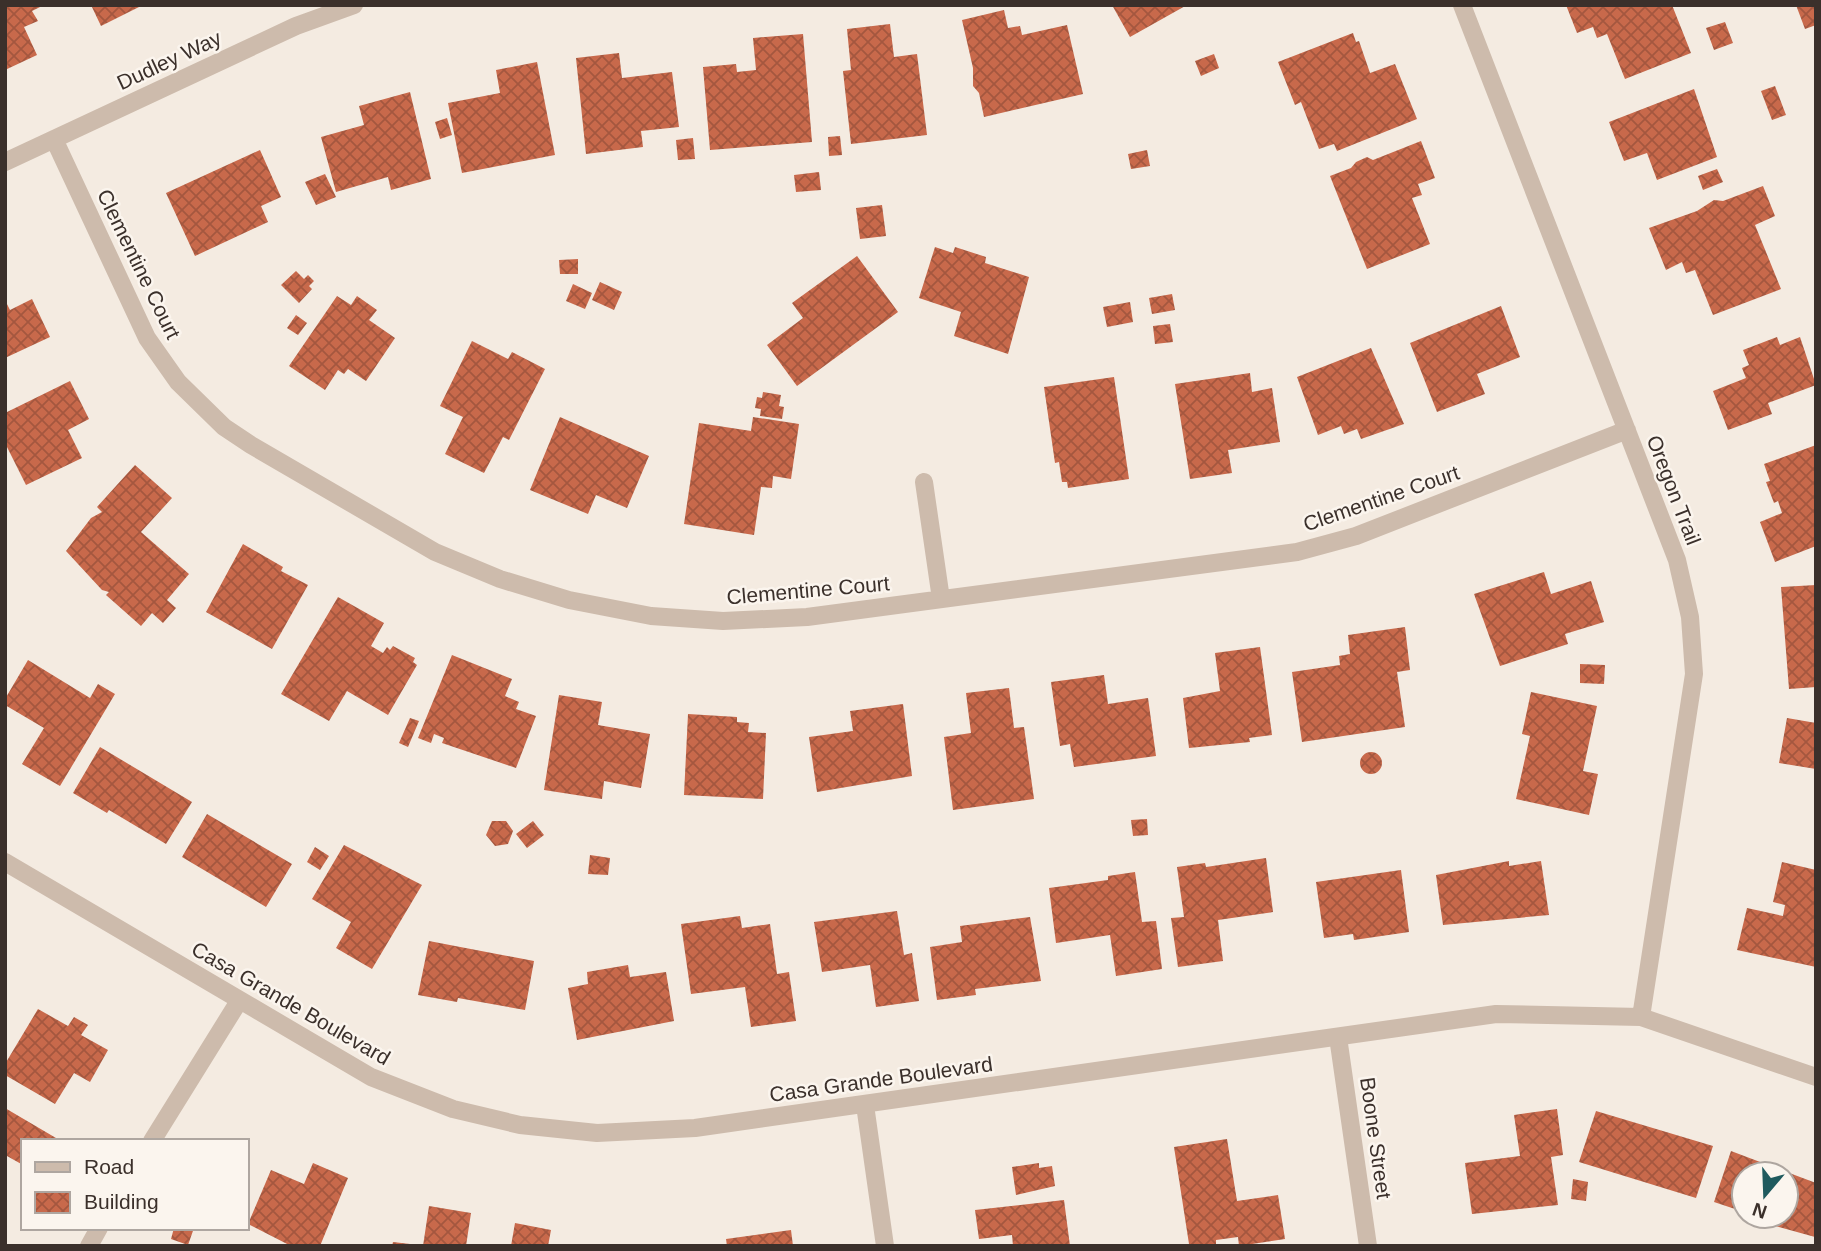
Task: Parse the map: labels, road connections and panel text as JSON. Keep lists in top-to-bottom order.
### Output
{
  "streets": {
    "street": [
      "Dudley Way",
      "Clementine Court",
      "Oregon Trail",
      "Casa Grande Boulevard",
      "Boone Street"
    ]
  },
  "crossings": [
    ["Dudley Way", "Clementine Court"],
    ["Clementine Court", "Oregon Trail"],
    ["Oregon Trail", "Casa Grande Boulevard"],
    ["Casa Grande Boulevard", "Boone Street"]
  ],
  "legend": ["Road", "Building"],
  "north": "bottom"
}
